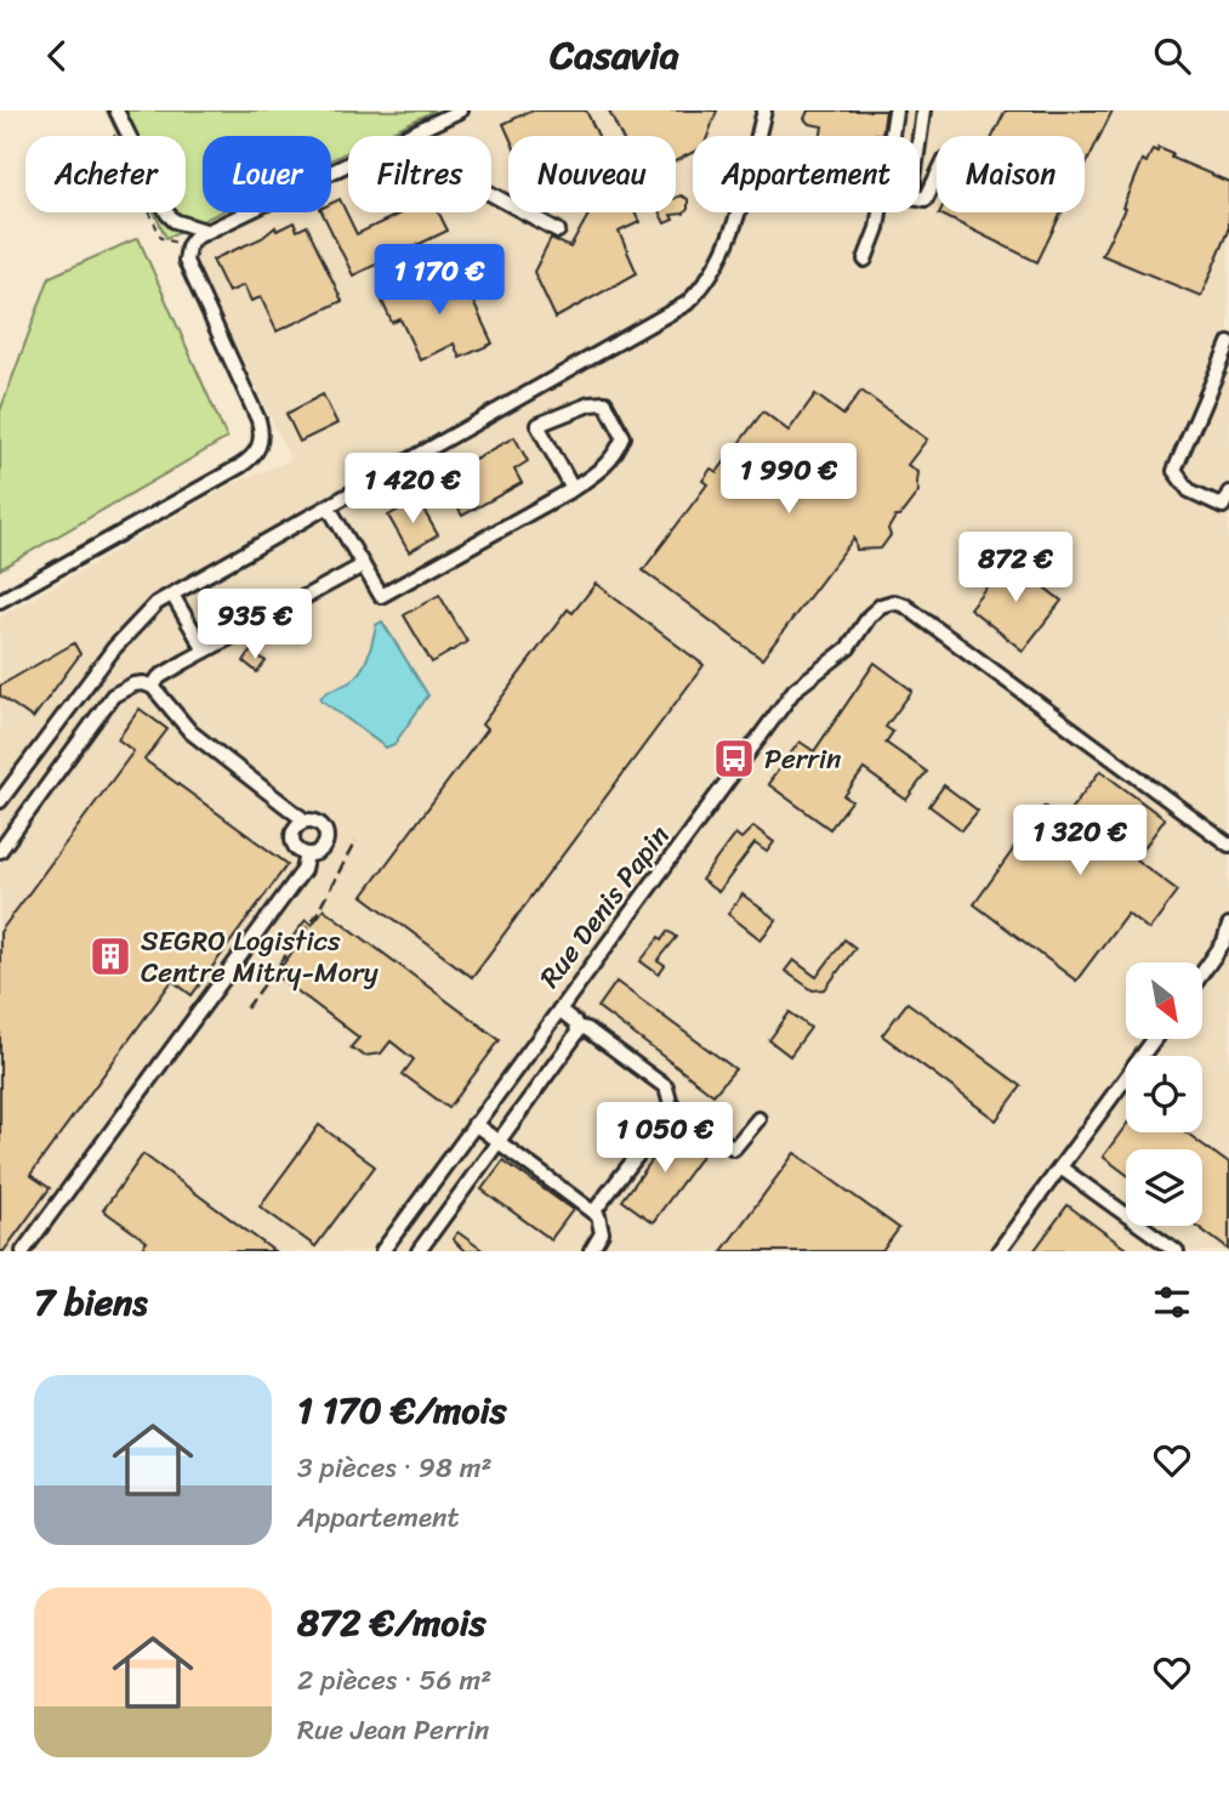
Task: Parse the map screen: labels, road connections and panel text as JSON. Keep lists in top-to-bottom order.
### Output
{
  "streets": {
    "street": ["Rue Denis Papin"]
  },
  "places": {
    "bus stop": ["Perrin"],
    "building": ["SEGRO Logistics Centre Mitry-Mory"]
  },
  "north": "bottom right",
  "page": {
    "header": "Casavia",
    "chip": [
      "Acheter",
      "Louer",
      "Filtres",
      "Nouveau",
      "Appartement",
      "Maison"
    ],
    "price": [
      "1 170 €",
      "1 990 €",
      "1 420 €",
      "872 €",
      "935 €",
      "1 320 €",
      "1 050 €"
    ],
    "heading": "7 biens",
    "list": [
      {
        "name": "1 170 €/mois",
        "note": "3 pièces · 98 m² · Appartement"
      },
      {
        "name": "872 €/mois",
        "note": "2 pièces · 56 m² · Rue Jean Perrin"
      }
    ]
  }
}
